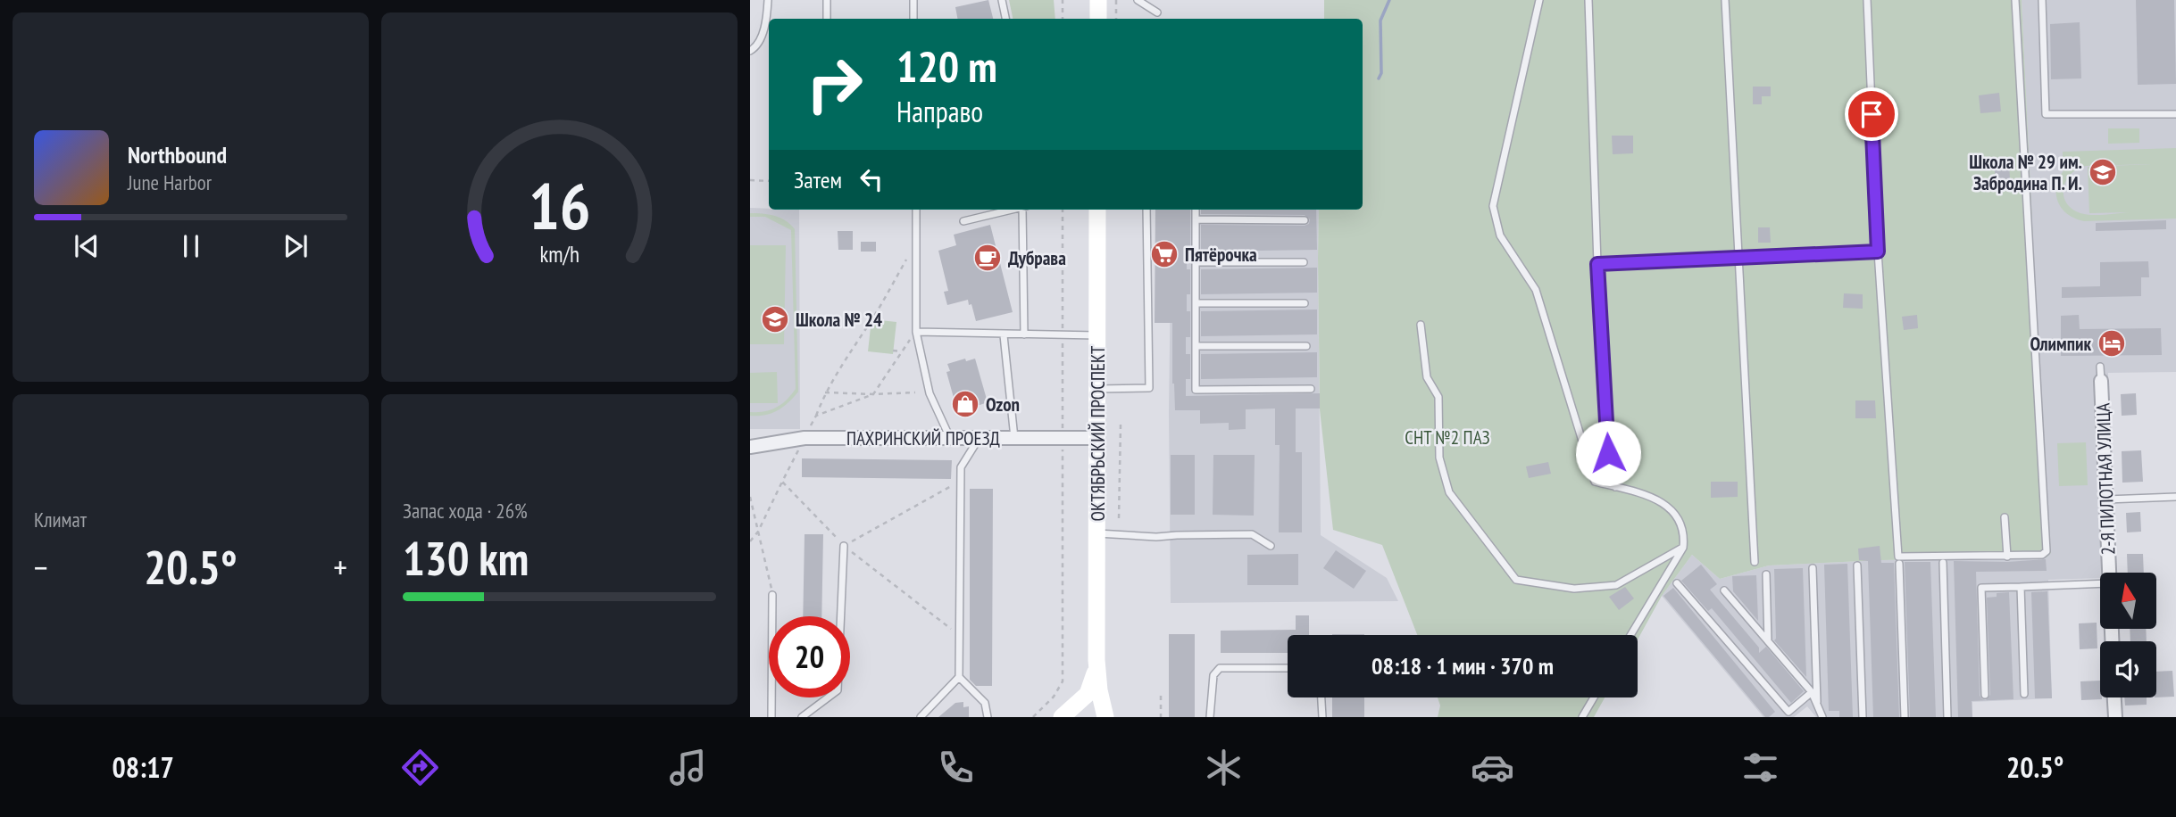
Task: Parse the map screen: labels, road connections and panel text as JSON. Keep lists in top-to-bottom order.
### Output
{
  "streets": {
    "main road": ["ОКТЯБРЬСКИЙ ПРОСПЕКТ"],
    "street": ["ПАХРИНСКИЙ ПРОЕЗД", "2-Я ПИЛОТНАЯ УЛИЦА"]
  },
  "crossings": [
    ["ОКТЯБРЬСКИЙ ПРОСПЕКТ", "ПАХРИНСКИЙ ПРОЕЗД"]
  ],
  "parks": ["СНТ №2 ПАЗ"],
  "places": {
    "school or university": ["Школа № 29 им. Забродина П. И.", "Школа № 24"],
    "supermarket": ["Пятёрочка"],
    "cafe": ["Дубрава"],
    "hotel": ["Олимпик"],
    "shop": ["Ozon"]
  },
  "north": "top",
  "page": {
    "turn": ["120 m", "Направо"],
    "song": ["Northbound", "June Harbor"],
    "then": "Затем",
    "tile": [
      "Климат",
      ["Запас хода · 26%", "130 km"]
    ],
    "heat": ["−", "20.5°", "+"],
    "limit": "20",
    "trip": "08:18 · 1 мин · 370 m",
    "tabs": ["08:17", "20.5°"],
    "gauge": ["16", "km/h"]
  }
}
